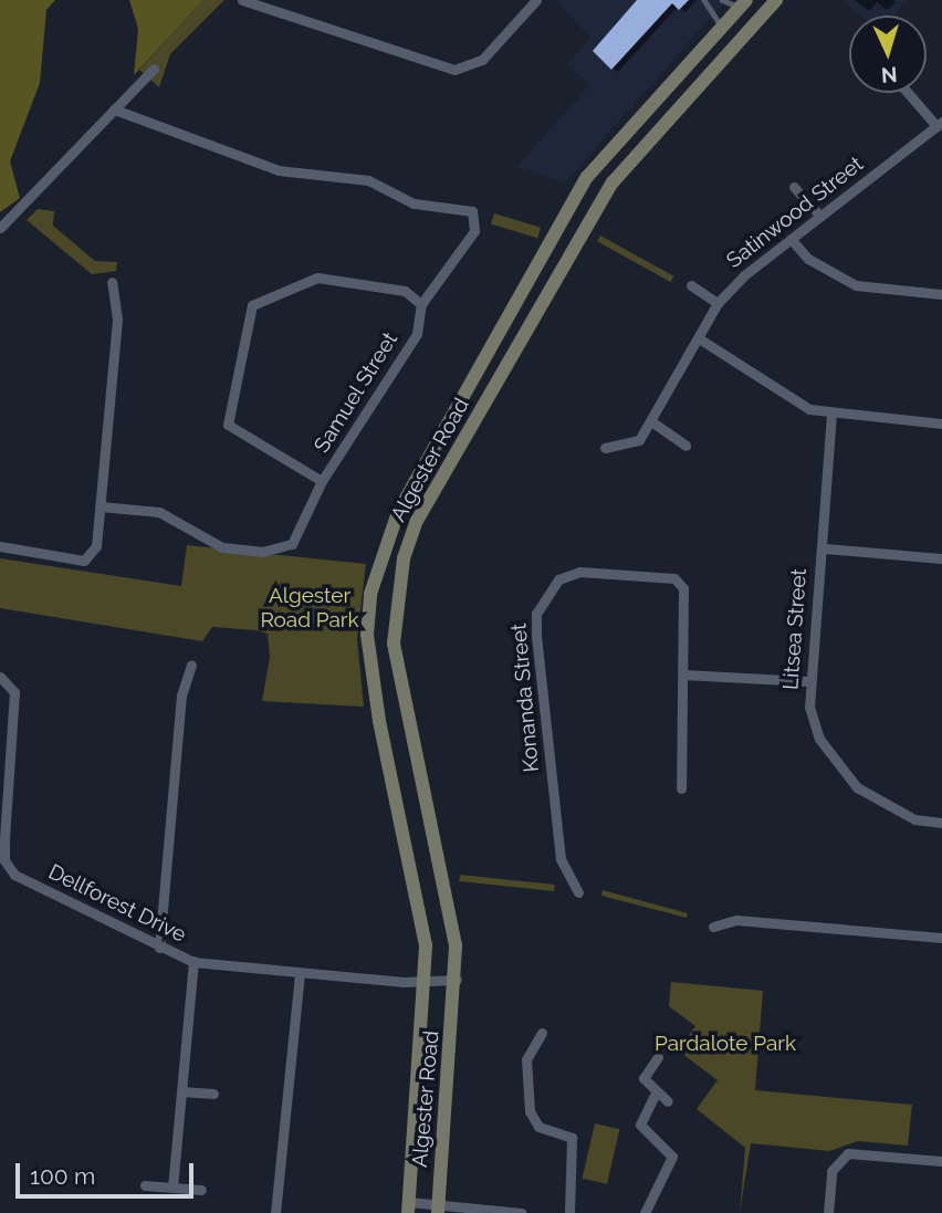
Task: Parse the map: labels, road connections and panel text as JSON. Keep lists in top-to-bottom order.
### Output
{
  "streets": {
    "main road": ["Algester Road"],
    "street": [
      "Satinwood Street",
      "Samuel Street",
      "Litsea Street",
      "Konanda Street",
      "Dellforest Drive"
    ]
  },
  "crossings": [
    ["Algester Road", "Dellforest Drive"]
  ],
  "parks": ["Algester Road Park", "Pardalote Park"],
  "scale_bar": "100 m",
  "north": "bottom"
}
